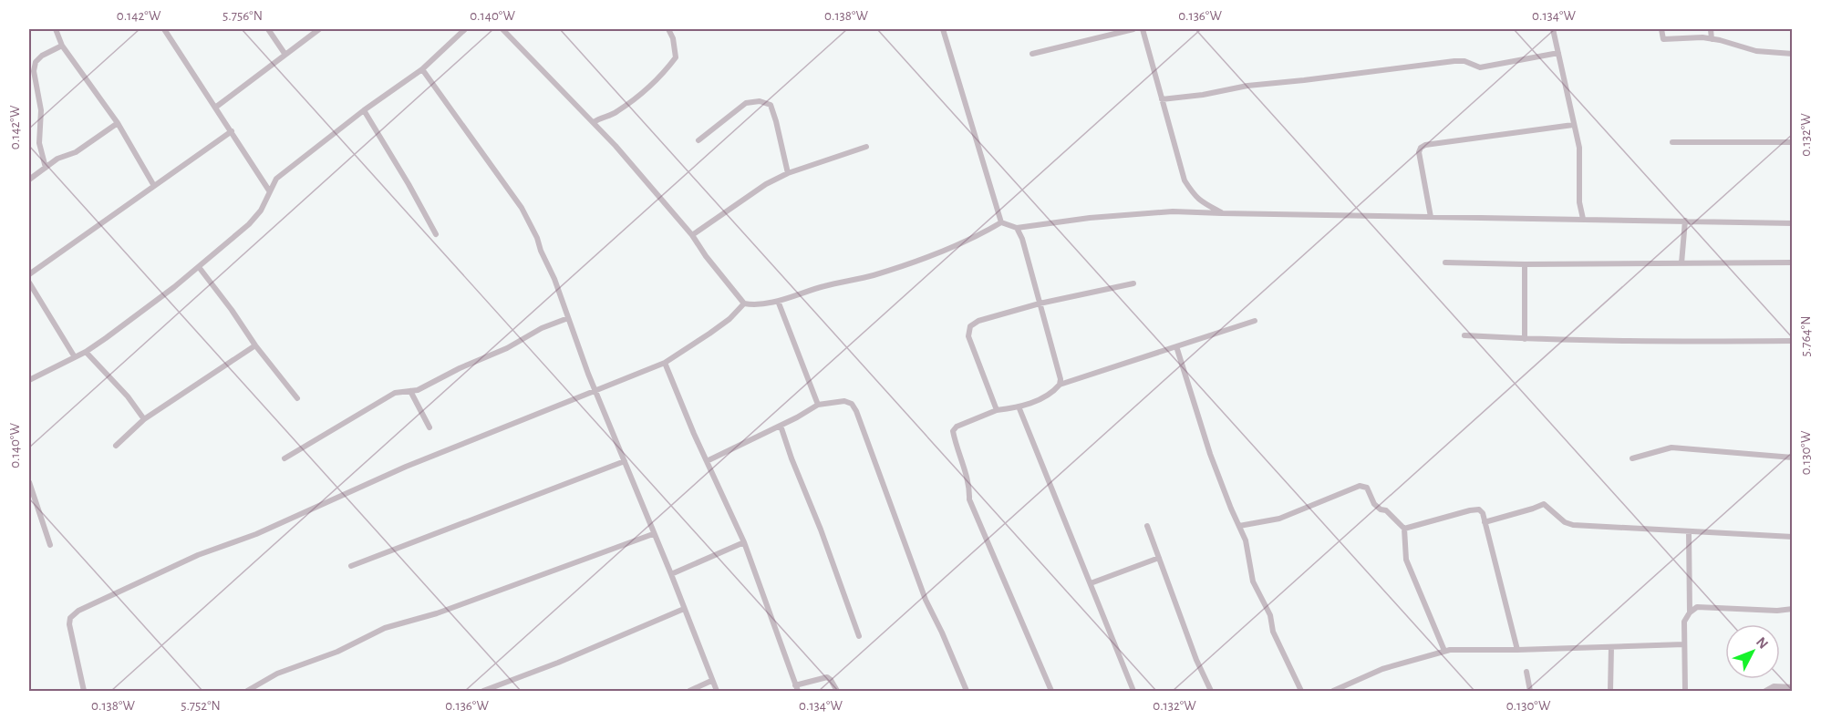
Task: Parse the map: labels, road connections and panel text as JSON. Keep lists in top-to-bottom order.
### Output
{
  "north": "top right",
  "coordinates": [
    "0.142°W",
    "5.756°N",
    "0.140°W",
    "0.138°W",
    "0.136°W",
    "0.134°W",
    "0.132°W",
    "5.764°N",
    "0.130°W",
    "5.752°N"
  ]
}
